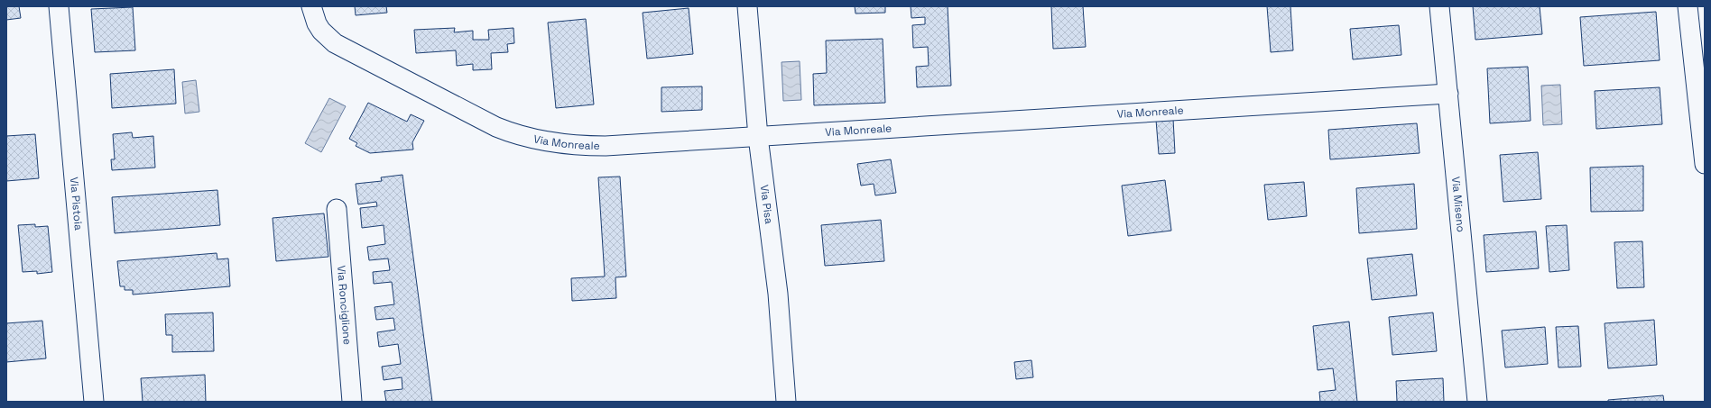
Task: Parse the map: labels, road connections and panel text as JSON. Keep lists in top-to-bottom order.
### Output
{
  "streets": {
    "street": [
      "Via Monreale",
      "Via Miseno",
      "Via Pistoia",
      "Via Pisa",
      "Via Ronciglione"
    ]
  },
  "crossings": [
    ["Via Monreale", "Via Miseno"],
    ["Via Monreale", "Via Pisa"]
  ]
}
